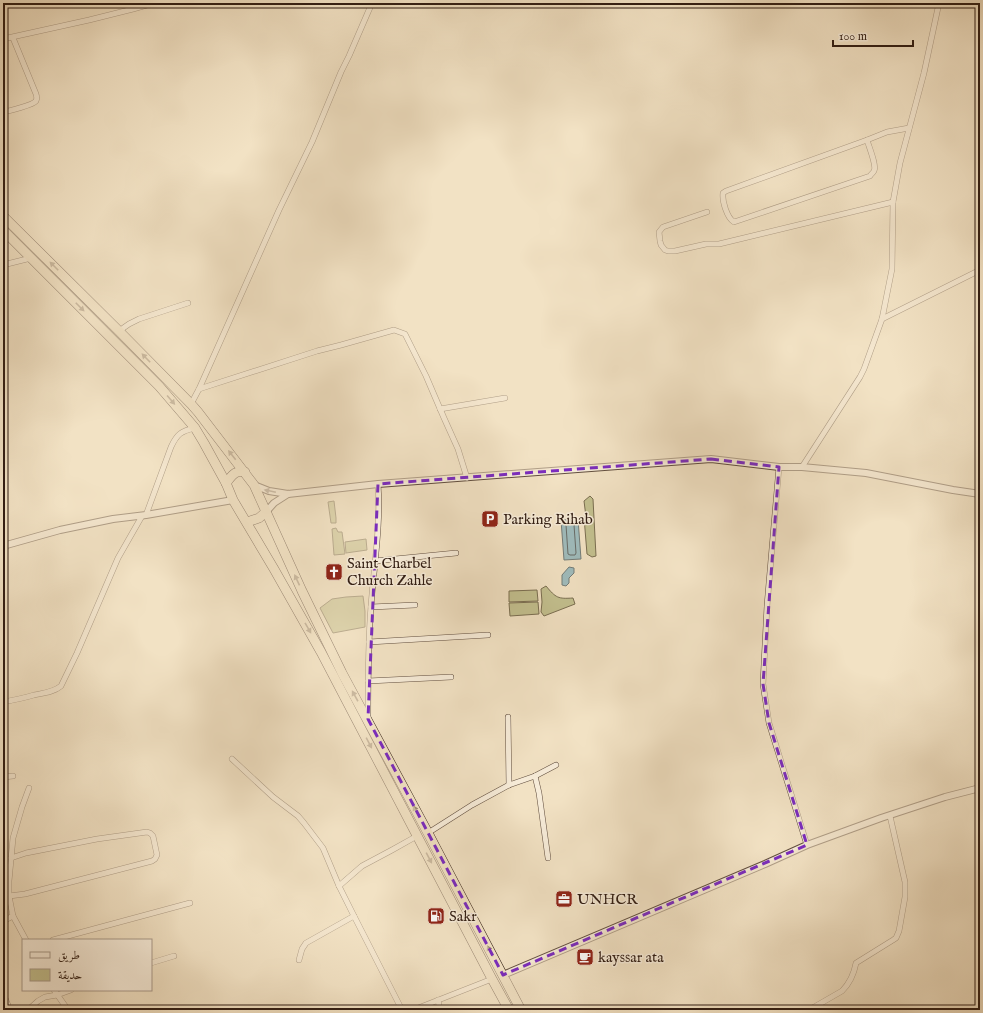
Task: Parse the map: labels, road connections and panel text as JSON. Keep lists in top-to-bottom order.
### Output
{
  "places": {
    "parking": ["Parking Rihab"],
    "church": ["Saint Charbel Church Zahle"],
    "office": ["UNHCR"],
    "fuel station": ["Sakr"],
    "cafe": ["kayssar ata"]
  },
  "legend": ["طريق", "حديقة"],
  "scale_bar": "100 m"
}
